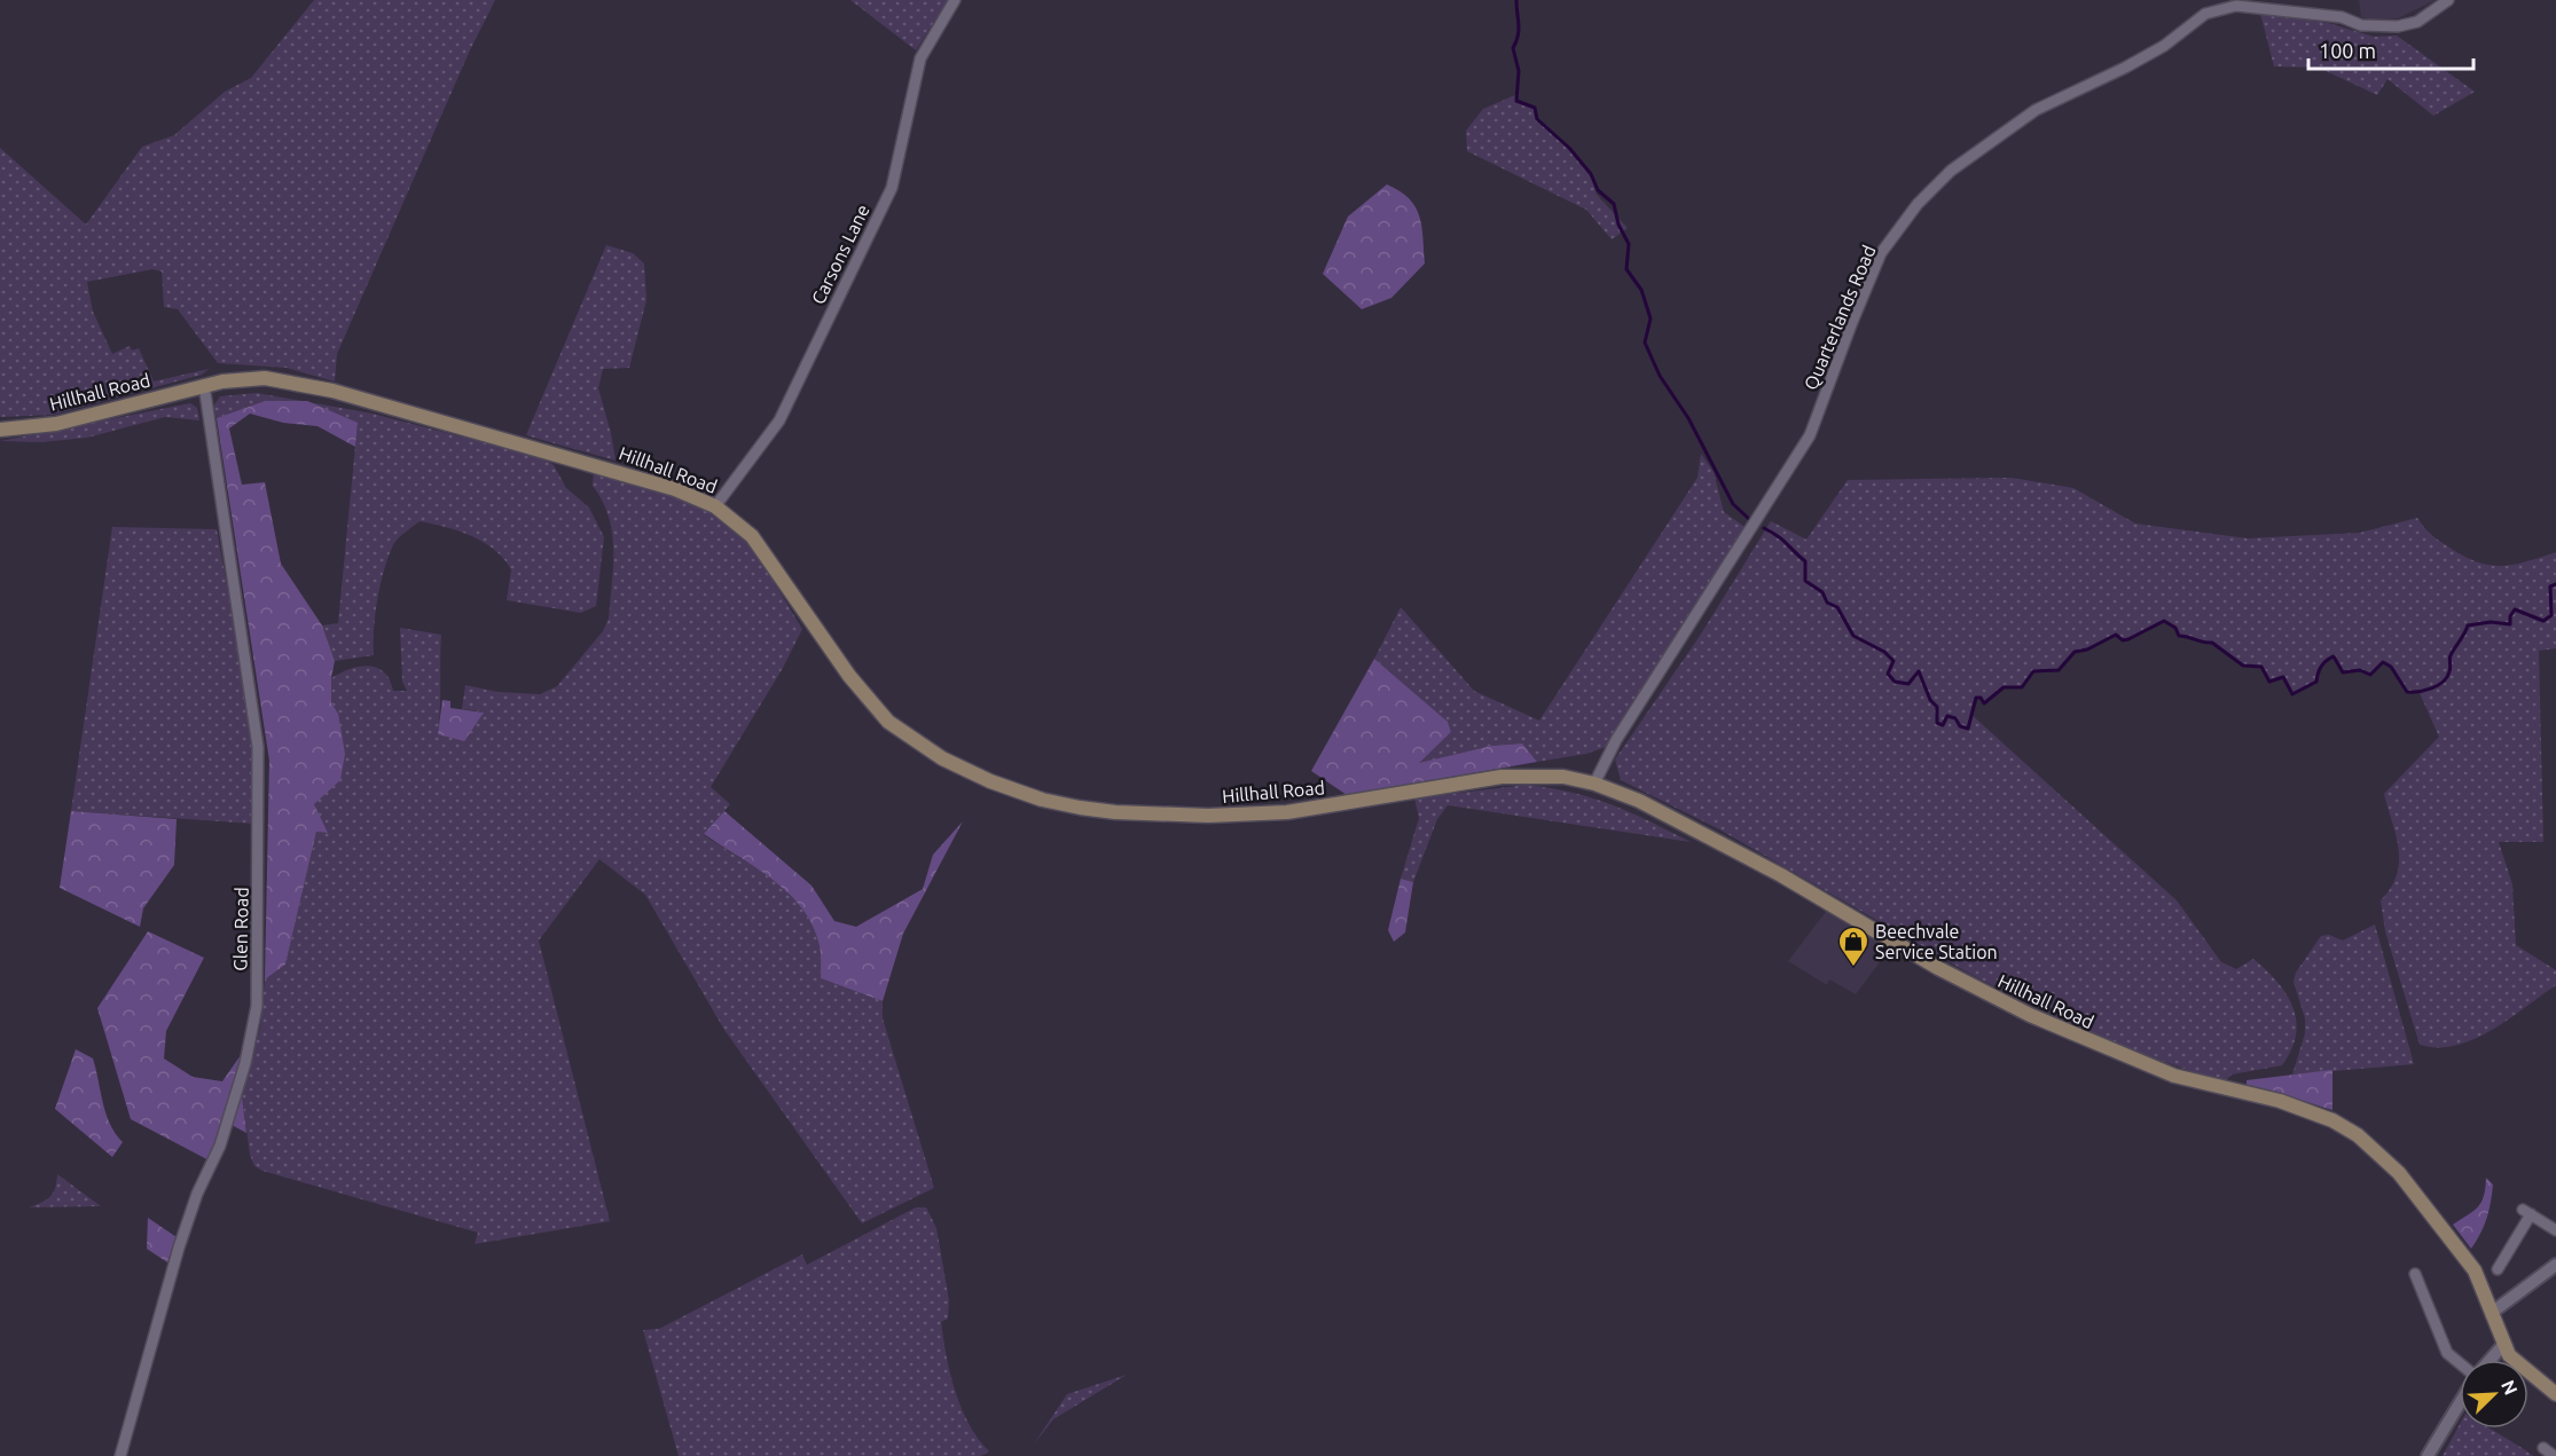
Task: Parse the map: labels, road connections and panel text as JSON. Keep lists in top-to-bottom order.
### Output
{
  "streets": {
    "main road": ["Hillhall Road"],
    "street": ["Carsons Lane", "Quarterlands Road", "Glen Road"]
  },
  "crossings": [
    ["Carsons Lane", "Hillhall Road"],
    ["Quarterlands Road", "Hillhall Road"],
    ["Hillhall Road", "Glen Road"]
  ],
  "places": {
    "shop": ["Beechvale Service Station"]
  },
  "scale_bar": "100 m",
  "north": "top right"
}
